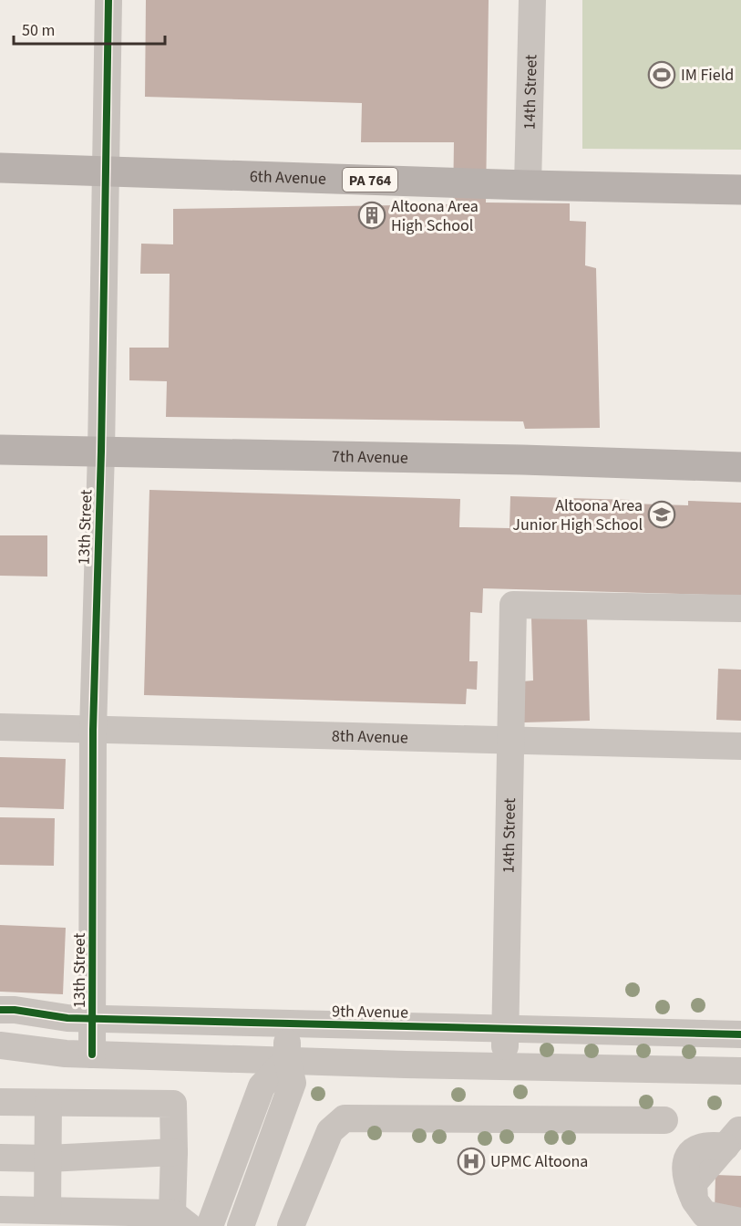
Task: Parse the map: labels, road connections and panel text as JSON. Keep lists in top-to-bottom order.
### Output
{
  "streets": {
    "main road": ["6th Avenue", "PA 764", "7th Avenue"],
    "street": [
      "14th Street",
      "13th Street",
      "8th Avenue",
      "9th Avenue"
    ]
  },
  "crossings": [
    ["14th Street", "6th Avenue"],
    ["14th Street", "8th Avenue"],
    ["14th Street", "9th Avenue"],
    ["6th Avenue", "13th Street"],
    ["7th Avenue", "13th Street"],
    ["13th Street", "8th Avenue"],
    ["13th Street", "9th Avenue"]
  ],
  "places": {
    "sports": ["IM Field"],
    "building": ["Altoona Area High School"],
    "school or university": ["Altoona Area Junior High School"],
    "hospital": ["UPMC Altoona"]
  },
  "scale_bar": "50 m"
}
